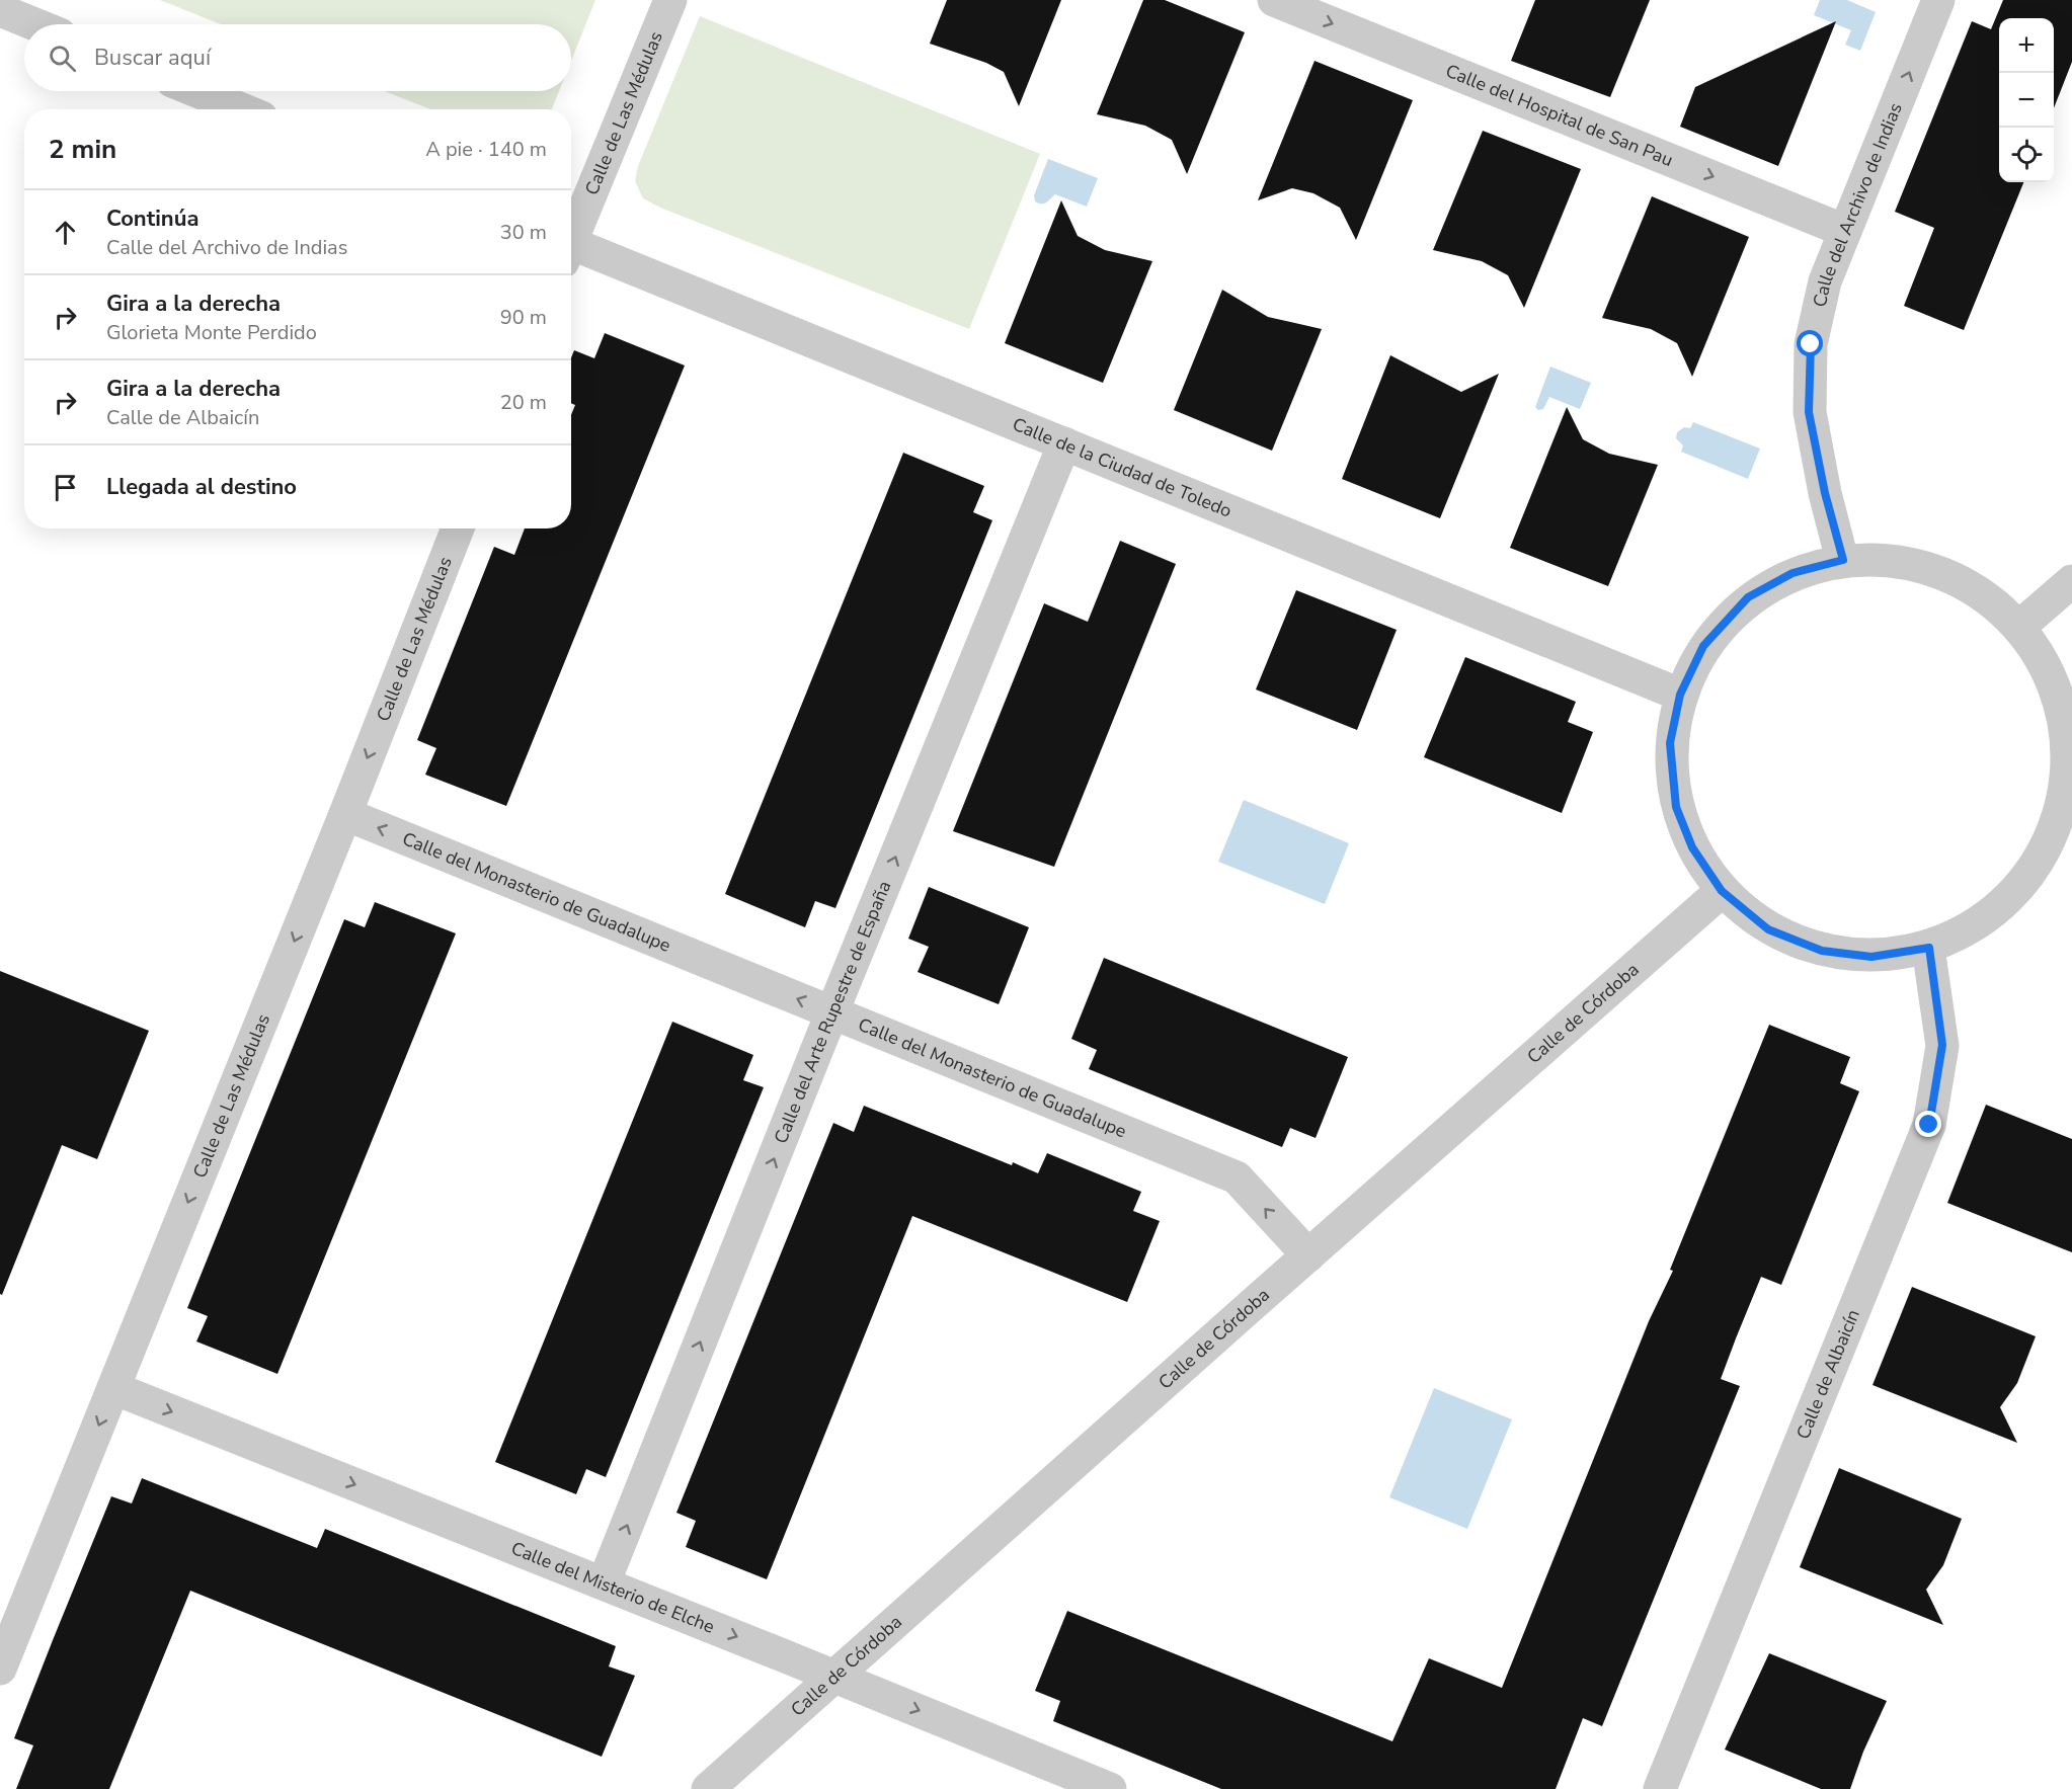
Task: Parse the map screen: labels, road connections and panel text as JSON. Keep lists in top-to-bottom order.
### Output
{
  "streets": {
    "street": [
      "Calle de Las Médulas",
      "Calle del Hospital de San Pau",
      "Calle del Archivo de Indias",
      "Calle de la Ciudad de Toledo",
      "Calle del Monasterio de Guadalupe",
      "Calle del Arte Rupestre de España",
      "Calle de Córdoba",
      "Calle de Albaicín",
      "Calle del Misterio de Elche"
    ]
  },
  "crossings": [
    ["Calle de Las Médulas", "Calle del Monasterio de Guadalupe"],
    ["Calle de Las Médulas", "Calle del Misterio de Elche"],
    ["Calle del Hospital de San Pau", "Calle del Archivo de Indias"],
    ["Calle de la Ciudad de Toledo", "Calle del Arte Rupestre de España"],
    ["Calle del Monasterio de Guadalupe", "Calle del Arte Rupestre de España"],
    ["Calle del Monasterio de Guadalupe", "Calle de Córdoba"],
    ["Calle del Arte Rupestre de España", "Calle del Misterio de Elche"],
    ["Calle de Córdoba", "Calle del Misterio de Elche"]
  ],
  "one_way": [
    "Calle de Las Médulas",
    "Calle del Hospital de San Pau",
    "Calle del Archivo de Indias",
    "Calle del Monasterio de Guadalupe",
    "Calle del Arte Rupestre de España",
    "Calle del Misterio de Elche"
  ],
  "page": {
    "map_buttons": ["+", "−"],
    "search": "Buscar aquí",
    "heading": ["2 min", "A pie · 140 m"],
    "list": [
      ["Continúa", "Calle del Archivo de Indias", "30 m"],
      ["Gira a la derecha", "Glorieta Monte Perdido", "90 m"],
      ["Gira a la derecha", "Calle de Albaicín", "20 m"],
      "Llegada al destino"
    ]
  }
}
